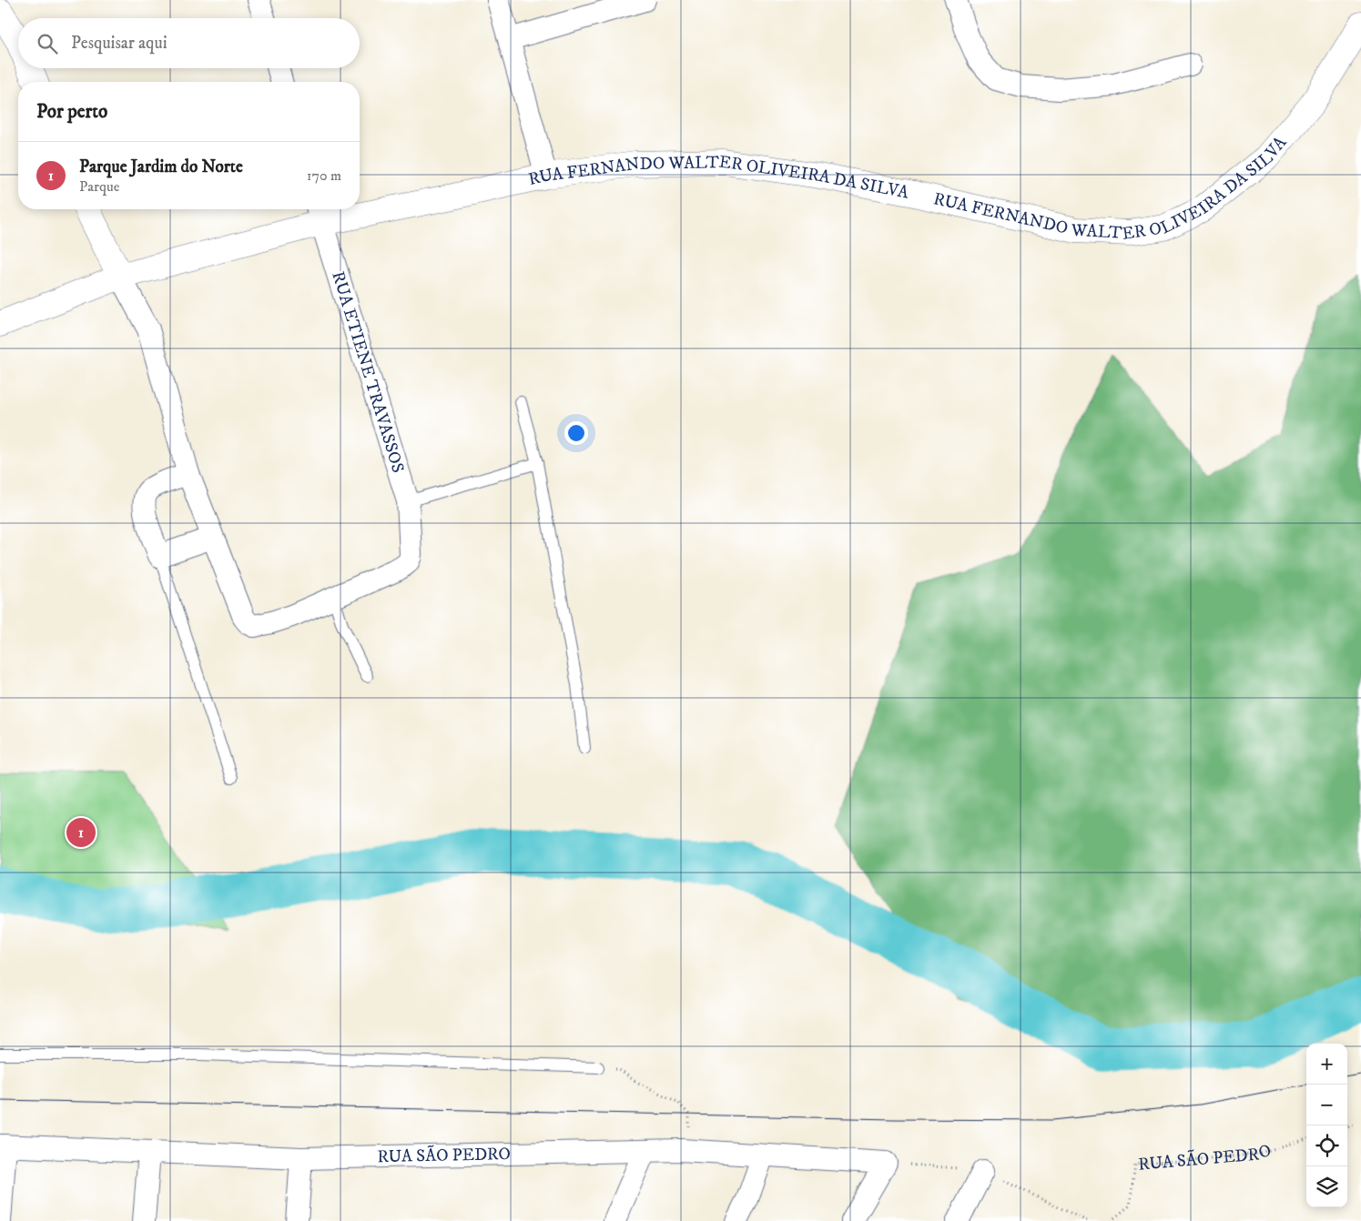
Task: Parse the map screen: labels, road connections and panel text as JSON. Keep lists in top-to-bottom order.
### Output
{
  "streets": {
    "street": ["RUA FERNANDO WALTER OLIVEIRA DA SILVA", "RUA ETIENE TRAVASSOS", "RUA SÃO PEDRO"]
  },
  "crossings": [
    ["RUA FERNANDO WALTER OLIVEIRA DA SILVA", "RUA ETIENE TRAVASSOS"]
  ],
  "page": {
    "search": "Pesquisar aqui",
    "heading": "Por perto",
    "list": [
      {
        "mark": "1",
        "name": "Parque Jardim do Norte",
        "note": "Parque",
        "value": "170 m"
      }
    ],
    "pins": "1",
    "map_buttons": ["+", "−"]
  }
}
